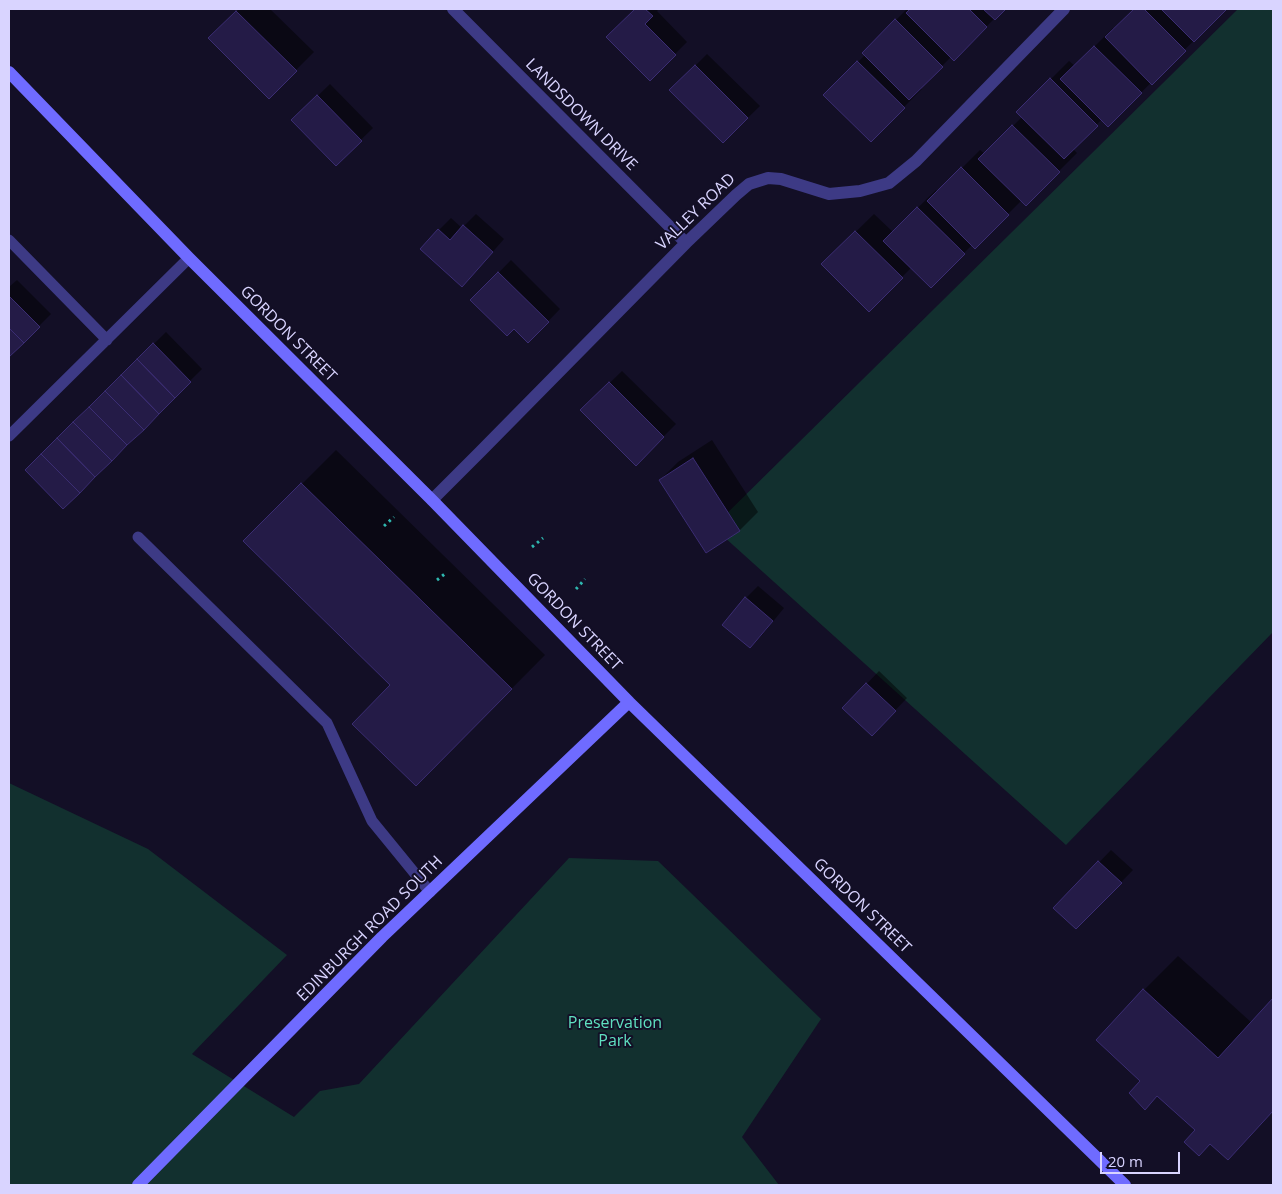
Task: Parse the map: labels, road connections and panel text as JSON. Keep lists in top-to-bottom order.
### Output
{
  "streets": {
    "main road": ["GORDON STREET", "EDINBURGH ROAD SOUTH"],
    "street": ["LANDSDOWN DRIVE", "VALLEY ROAD"]
  },
  "crossings": [
    ["LANDSDOWN DRIVE", "VALLEY ROAD"],
    ["VALLEY ROAD", "GORDON STREET"],
    ["GORDON STREET", "EDINBURGH ROAD SOUTH"]
  ],
  "parks": ["Preservation Park"],
  "scale_bar": "20 m"
}
